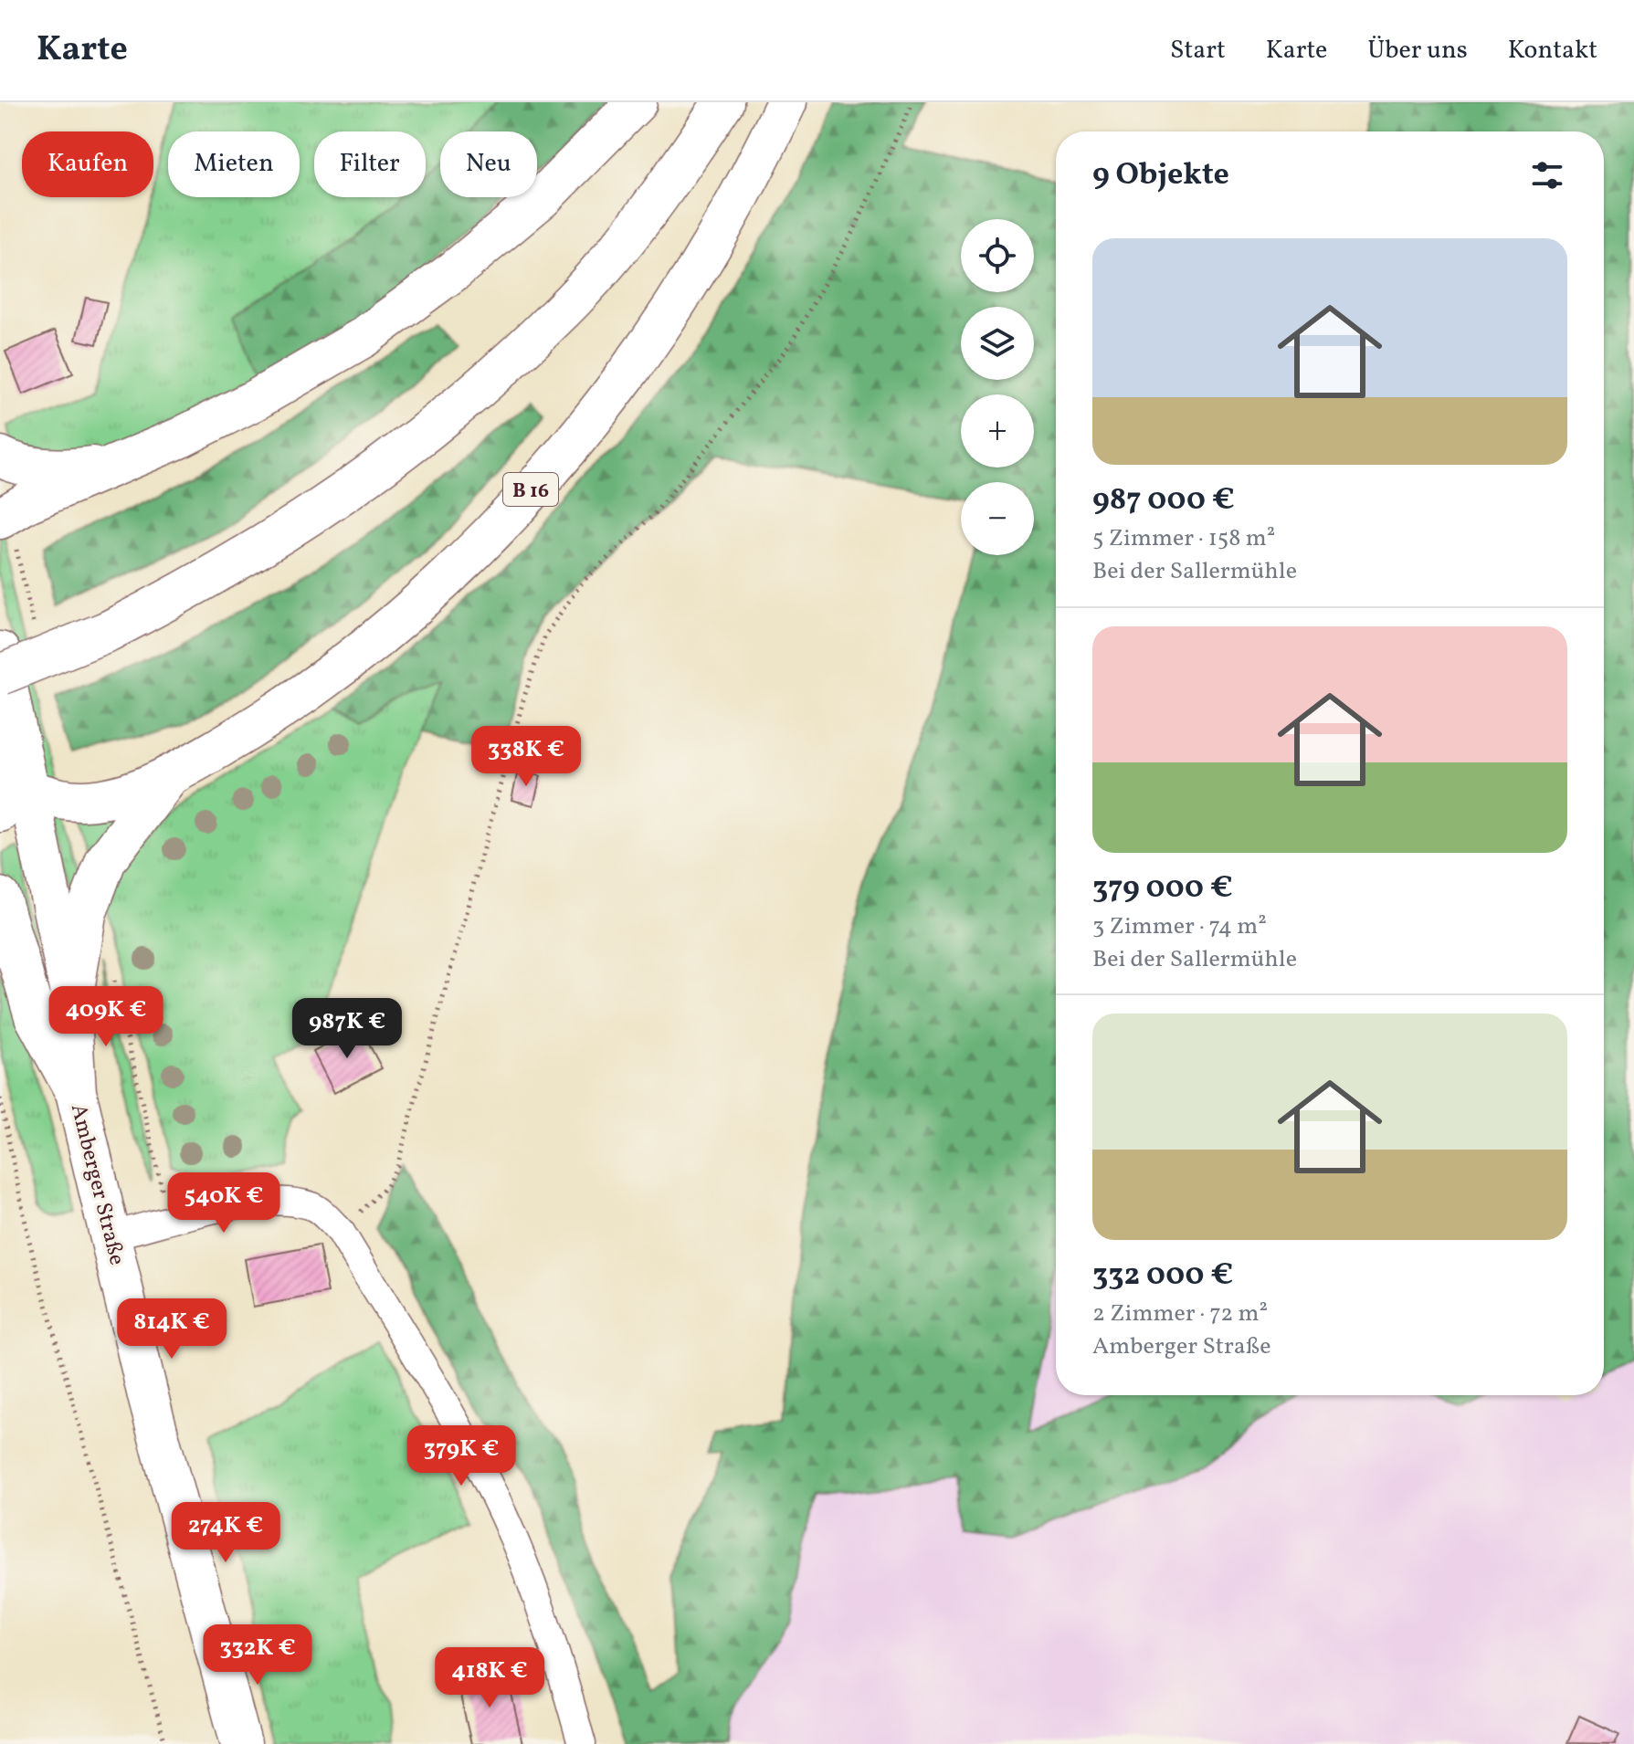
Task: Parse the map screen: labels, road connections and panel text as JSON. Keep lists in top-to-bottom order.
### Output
{
  "streets": {
    "main road": ["B 16", "Amberger Straße"]
  },
  "crossings": [
    ["B 16", "Amberger Straße"]
  ],
  "page": {
    "header": "Karte",
    "nav": [
      "Start",
      "Karte",
      "Über uns",
      "Kontakt"
    ],
    "chip": [
      "Kaufen",
      "Mieten",
      "Filter",
      "Neu"
    ],
    "heading": "9 Objekte",
    "map_buttons": ["+", "−"],
    "list": [
      {
        "name": "987 000 €",
        "note": "5 Zimmer · 158 m² · Bei der Sallermühle"
      },
      {
        "name": "379 000 €",
        "note": "3 Zimmer · 74 m² · Bei der Sallermühle"
      },
      {
        "name": "332 000 €",
        "note": "2 Zimmer · 72 m² · Amberger Straße"
      }
    ],
    "price": [
      "338K €",
      "409K €",
      "987K €",
      "540K €",
      "814K €",
      "379K €",
      "274K €",
      "332K €",
      "418K €"
    ]
  }
}
